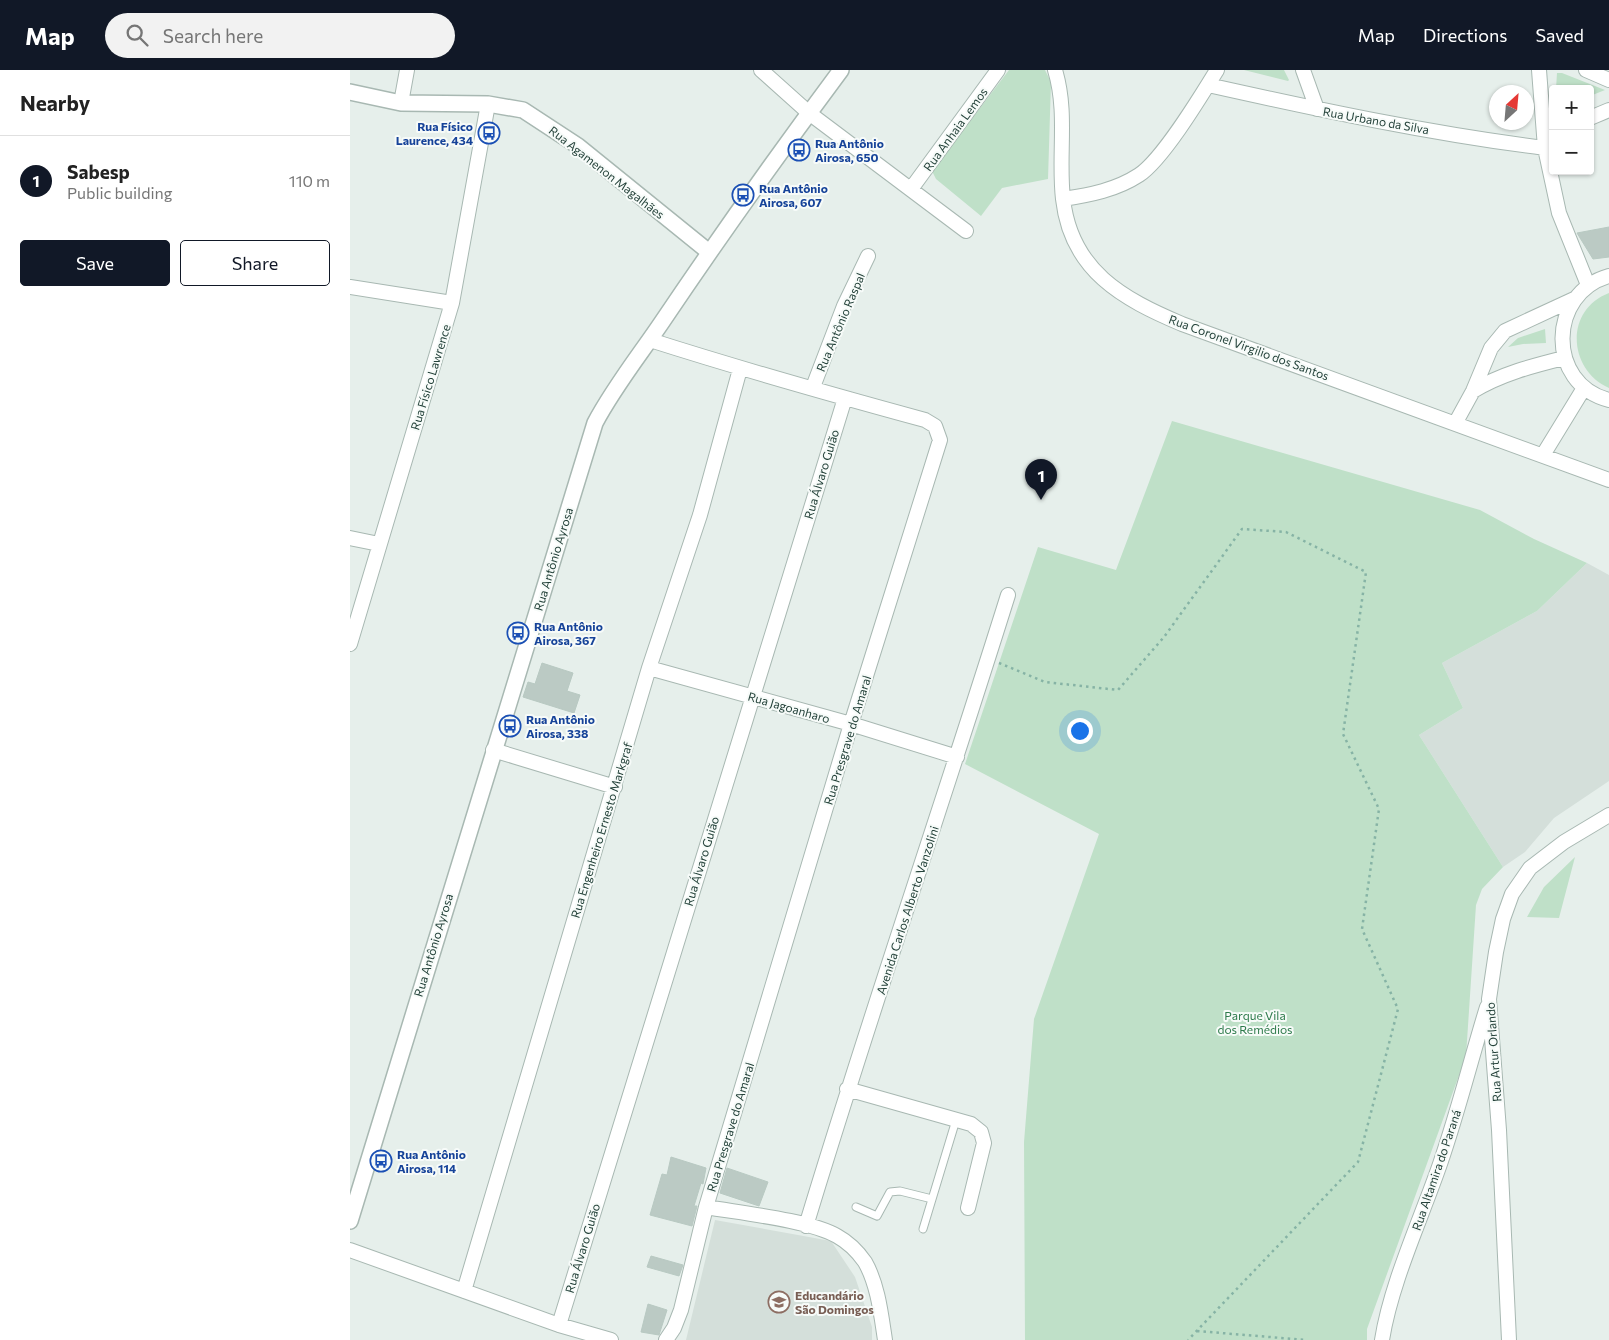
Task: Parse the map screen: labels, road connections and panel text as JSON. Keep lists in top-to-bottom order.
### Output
{
  "streets": {
    "street": [
      "Rua Urbano da Silva",
      "Rua Anhaia Lemos",
      "Rua Agamenon Magalhães",
      "Rua Antônio Raspal",
      "Rua Coronel Virgilio dos Santos",
      "Rua Físico Lawrence",
      "Rua Álvaro Guião",
      "Rua Antônio Ayrosa",
      "Rua Jagoanharo",
      "Rua Presgrave do Amaral",
      "Rua Engenheiro Ernesto Markgraf",
      "Avenida Carlos Alberto Vanzolini",
      "Rua Artur Orlando",
      "Rua Altamira do Paraná"
    ]
  },
  "crossings": [
    ["Rua Agamenon Magalhães", "Rua Físico Lawrence"],
    ["Rua Agamenon Magalhães", "Rua Antônio Ayrosa"],
    ["Rua Antônio Raspal", "Rua Presgrave do Amaral"],
    ["Rua Álvaro Guião", "Rua Jagoanharo"],
    ["Rua Álvaro Guião", "Rua Presgrave do Amaral"],
    ["Rua Antônio Ayrosa", "Rua Presgrave do Amaral"],
    ["Rua Jagoanharo", "Rua Presgrave do Amaral"],
    ["Rua Jagoanharo", "Rua Engenheiro Ernesto Markgraf"],
    ["Rua Jagoanharo", "Avenida Carlos Alberto Vanzolini"],
    ["Rua Presgrave do Amaral", "Rua Engenheiro Ernesto Markgraf"],
    ["Rua Artur Orlando", "Rua Altamira do Paraná"]
  ],
  "parks": ["Parque Vila dos Remédios"],
  "places": {
    "bus stop": [
      "Rua Físico Laurence, 434",
      "Rua Antônio Airosa, 650",
      "Rua Antônio Airosa, 607",
      "Rua Antônio Airosa, 367",
      "Rua Antônio Airosa, 338",
      "Rua Antônio Airosa, 114"
    ],
    "school or university": ["Educandário São Domingos"]
  },
  "north": "top right",
  "page": {
    "header": "Map",
    "search": "Search here",
    "nav": ["Map", "Directions", "Saved"],
    "heading": "Nearby",
    "map_buttons": ["+", "−"],
    "list": [
      {
        "mark": "1",
        "name": "Sabesp",
        "note": "Public building",
        "value": "110 m"
      }
    ],
    "buttons": ["Save", "Share"],
    "pins": "1"
  }
}
